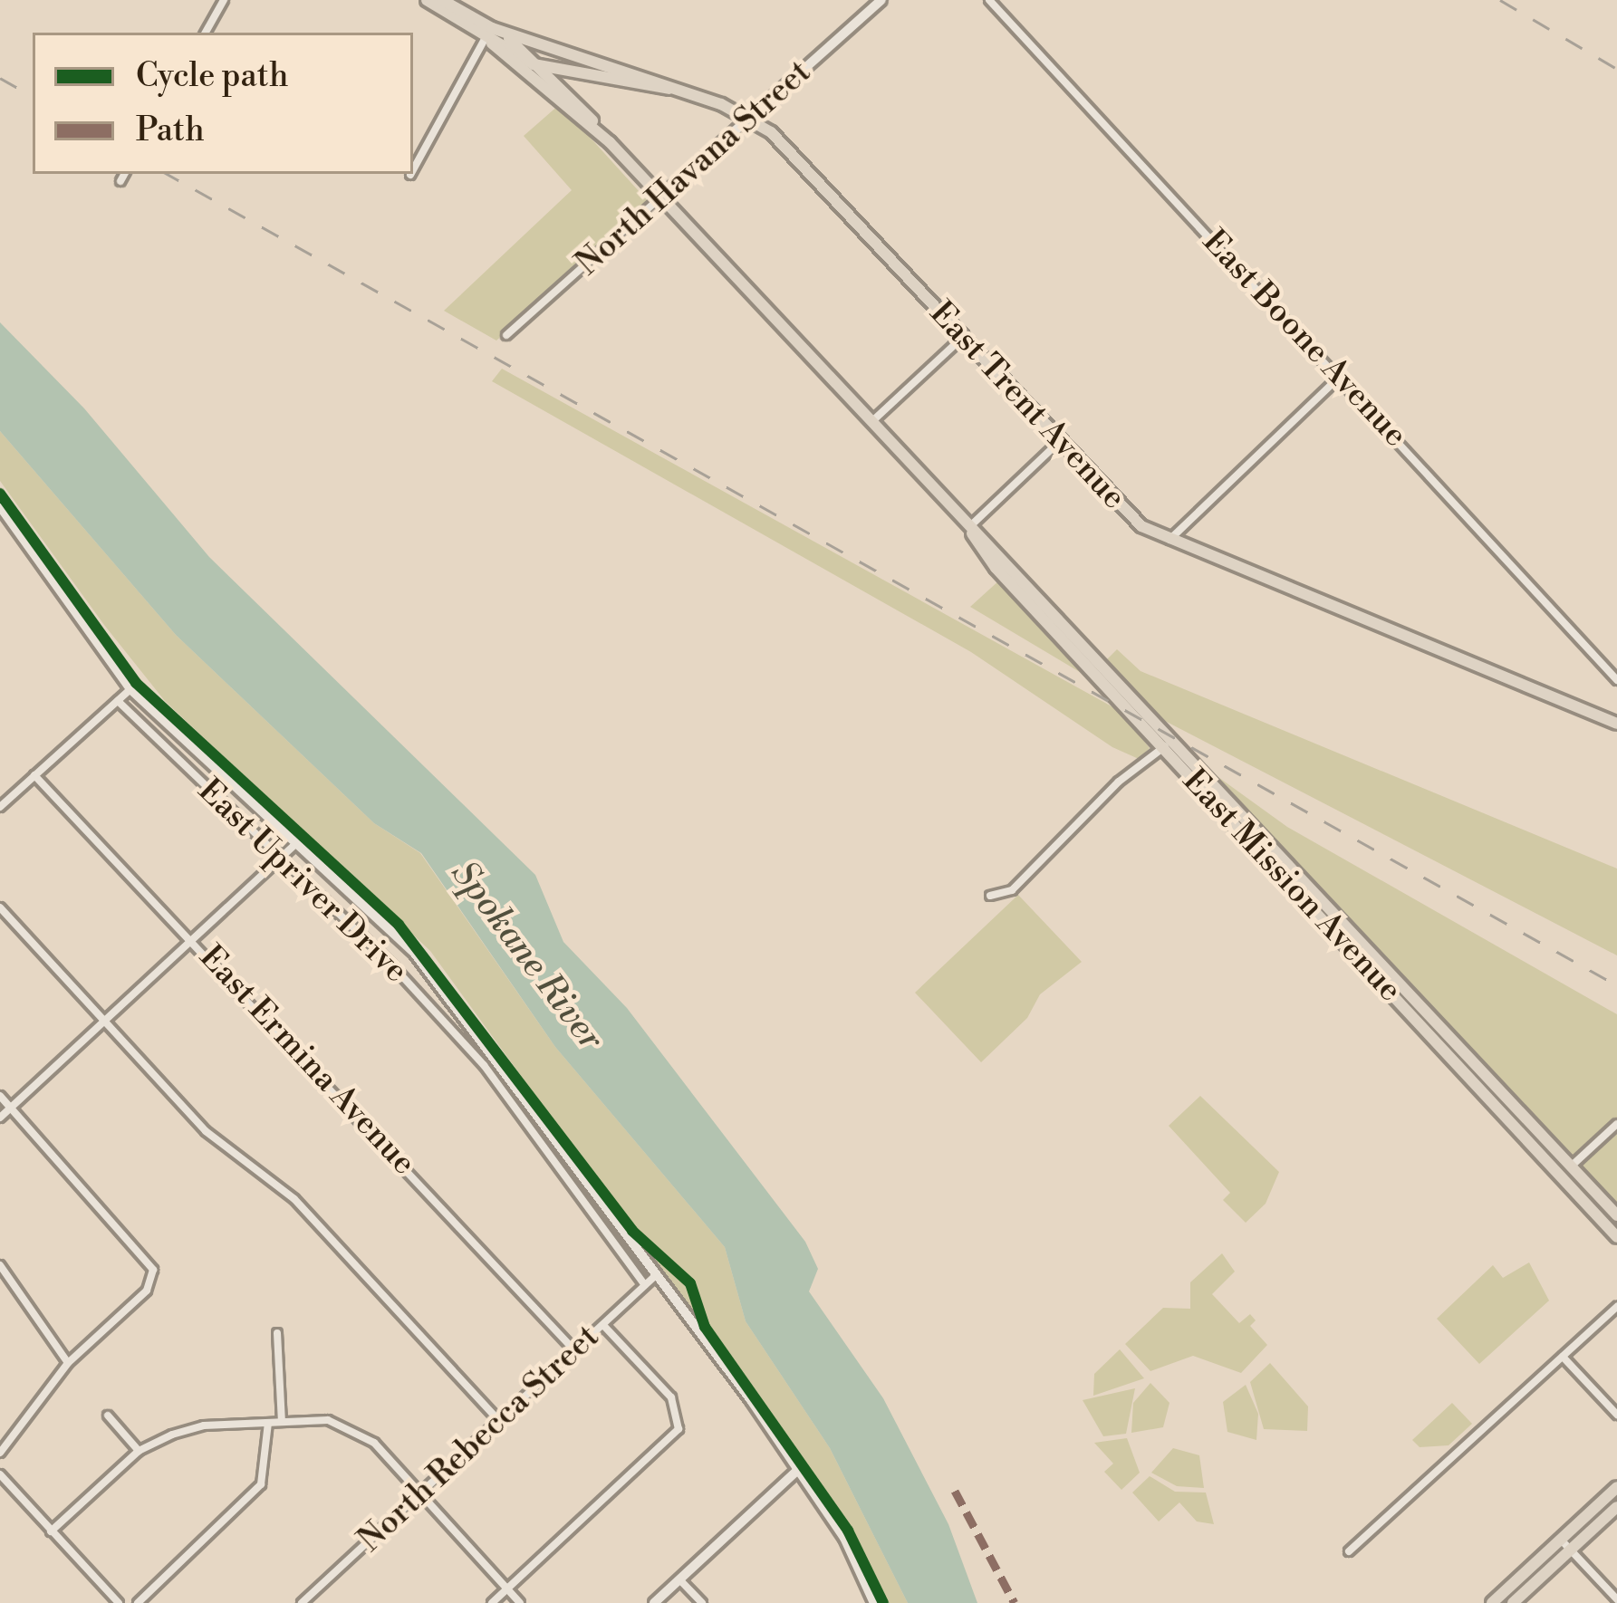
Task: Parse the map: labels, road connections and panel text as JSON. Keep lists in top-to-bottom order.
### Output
{
  "streets": {
    "main road": ["East Trent Avenue", "East Mission Avenue"],
    "street": [
      "North Havana Street",
      "East Boone Avenue",
      "East Upriver Drive",
      "East Ermina Avenue",
      "North Rebecca Street"
    ]
  },
  "crossings": [
    ["North Havana Street", "East Trent Avenue"],
    ["North Havana Street", "East Mission Avenue"],
    ["East Trent Avenue", "East Mission Avenue"],
    ["East Upriver Drive", "North Rebecca Street"],
    ["East Ermina Avenue", "North Rebecca Street"]
  ],
  "water": ["Spokane River"],
  "legend": ["Cycle path", "Path"]
}
